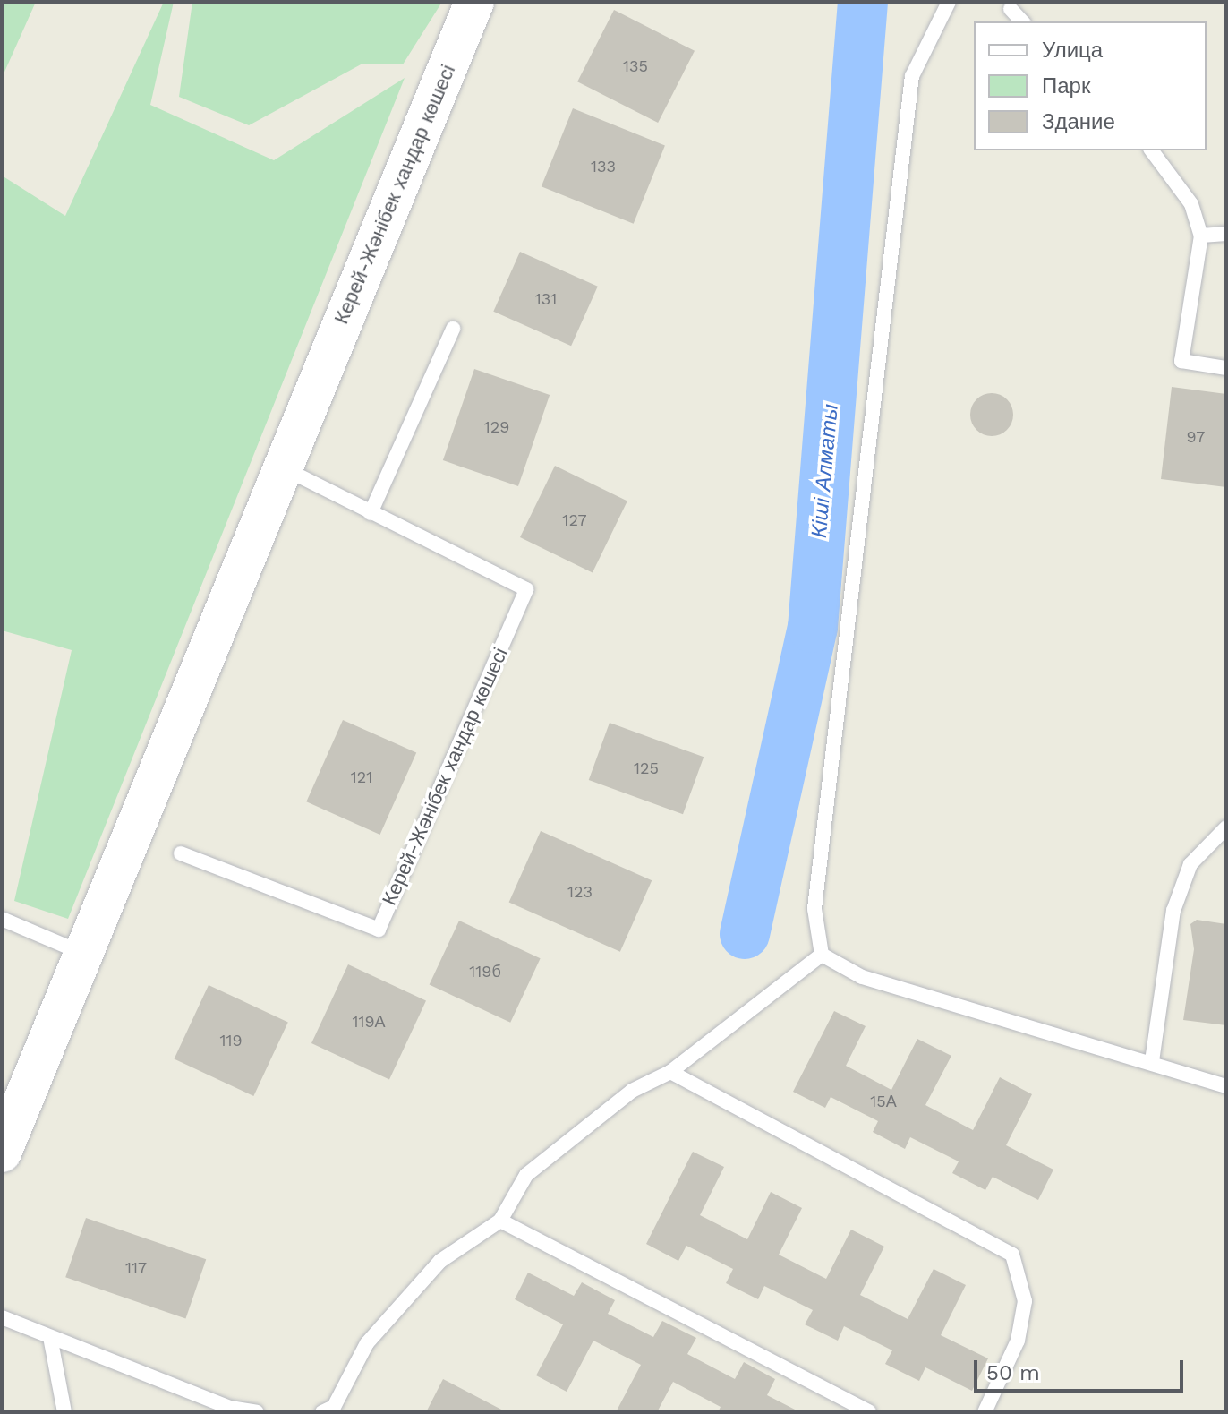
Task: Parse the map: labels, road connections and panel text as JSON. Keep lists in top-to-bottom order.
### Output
{
  "streets": {
    "main road": ["Керей-Жәнібек хандар көшесі"]
  },
  "water": ["Кіші Алматы"],
  "house_numbers": [
    "135",
    "133",
    "131",
    "129",
    "97",
    "127",
    "125",
    "121",
    "123",
    "119б",
    "119А",
    "119",
    "15А",
    "117"
  ],
  "legend": ["Улица", "Парк", "Здание"],
  "scale_bar": "50 m"
}
